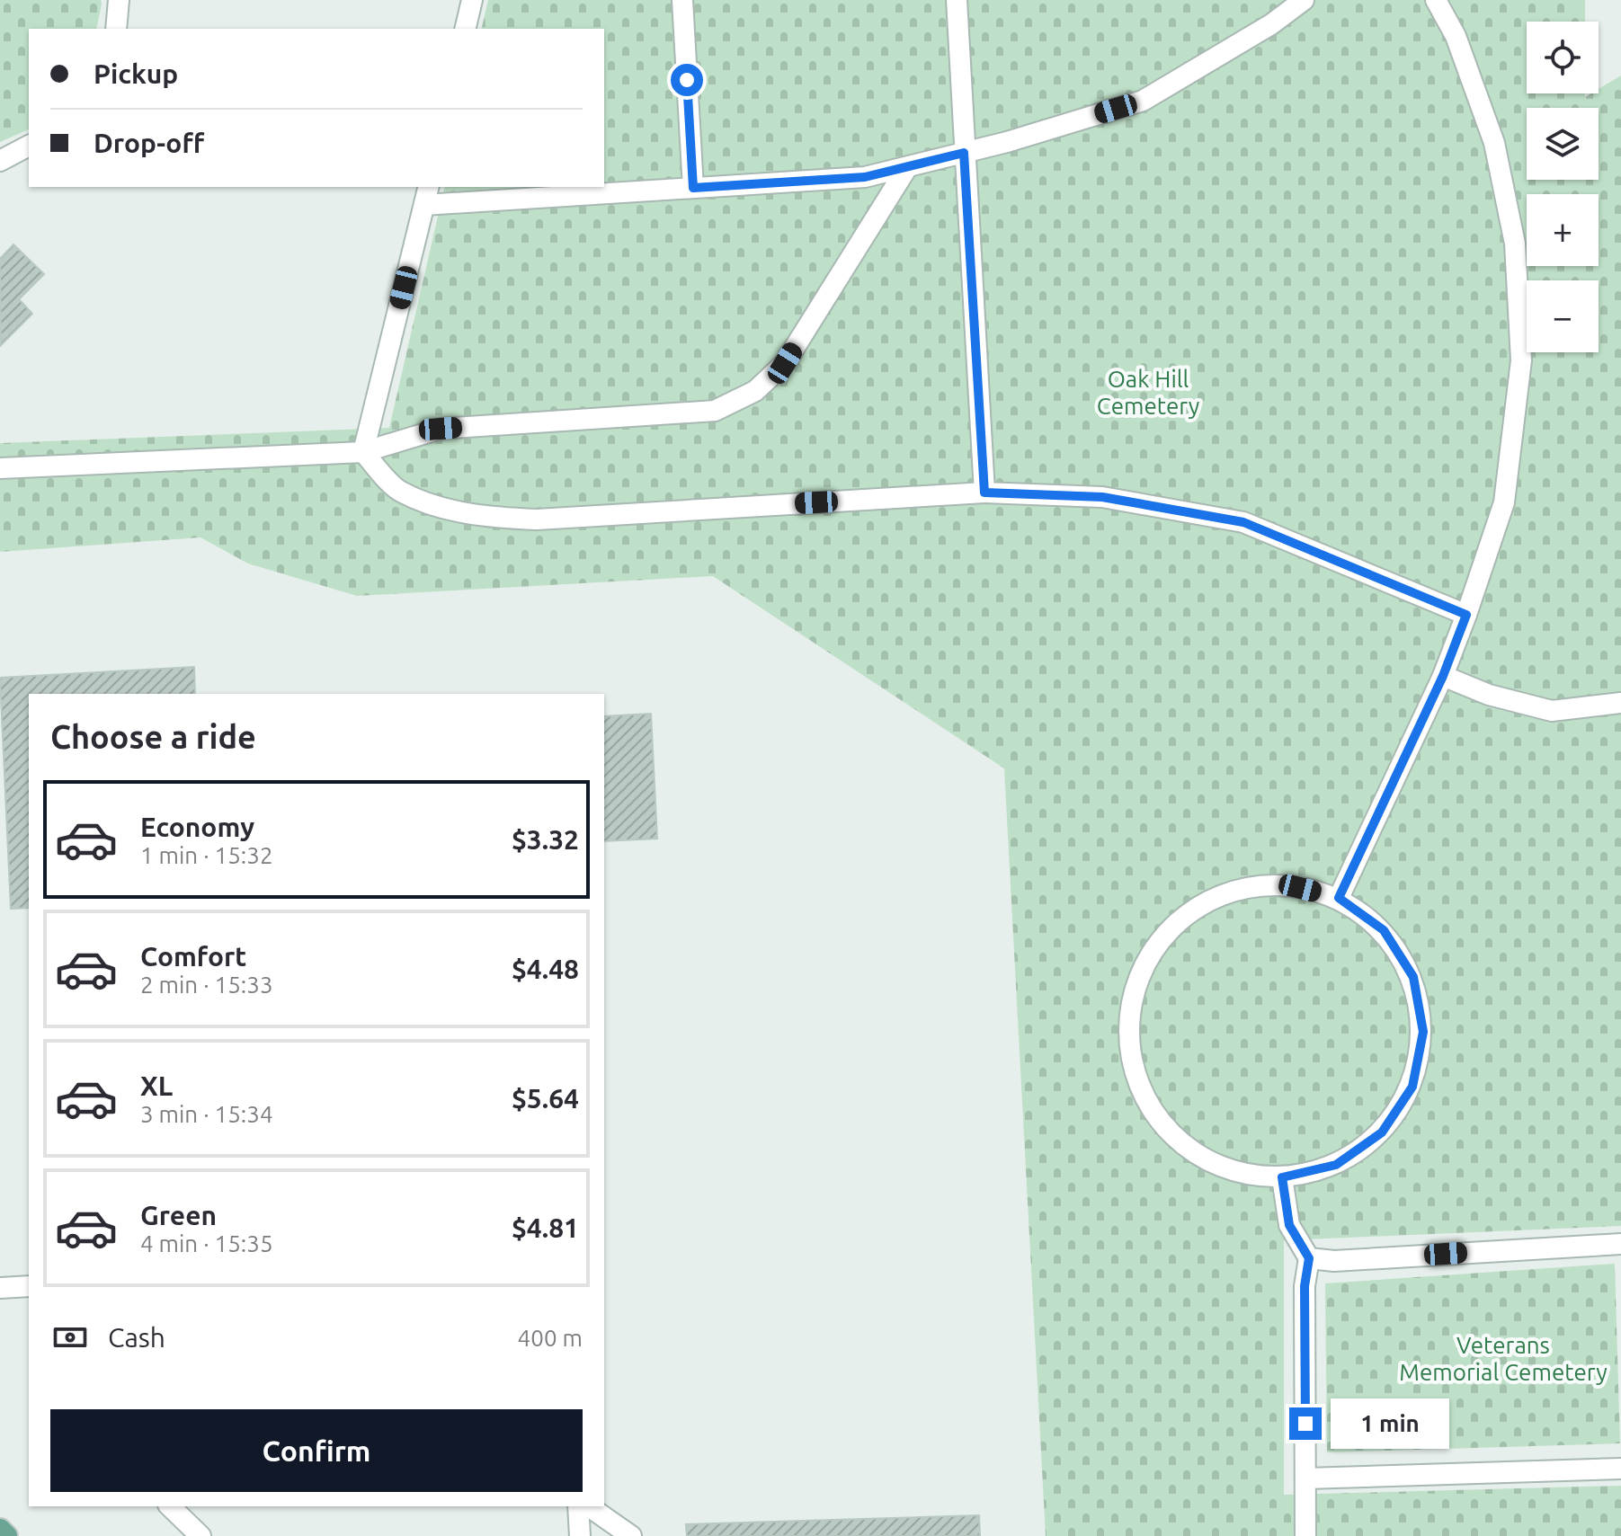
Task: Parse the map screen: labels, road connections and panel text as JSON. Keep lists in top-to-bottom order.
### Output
{
  "parks": ["Oak Hill Cemetery", "Veterans Memorial Cemetery"],
  "page": {
    "map_buttons": ["+", "−"],
    "banner": ["Pickup", "Drop-off"],
    "heading": "Choose a ride",
    "list": [
      {
        "name": "Economy",
        "note": "1 min · 15:32",
        "value": "$3.32"
      },
      {
        "name": "Comfort",
        "note": "2 min · 15:33",
        "value": "$4.48"
      },
      {
        "name": "XL",
        "note": "3 min · 15:34",
        "value": "$5.64"
      },
      {
        "name": "Green",
        "note": "4 min · 15:35",
        "value": "$4.81"
      }
    ],
    "pay": ["Cash", "400 m"],
    "buttons": "Confirm",
    "bubble": "1 min"
  }
}
